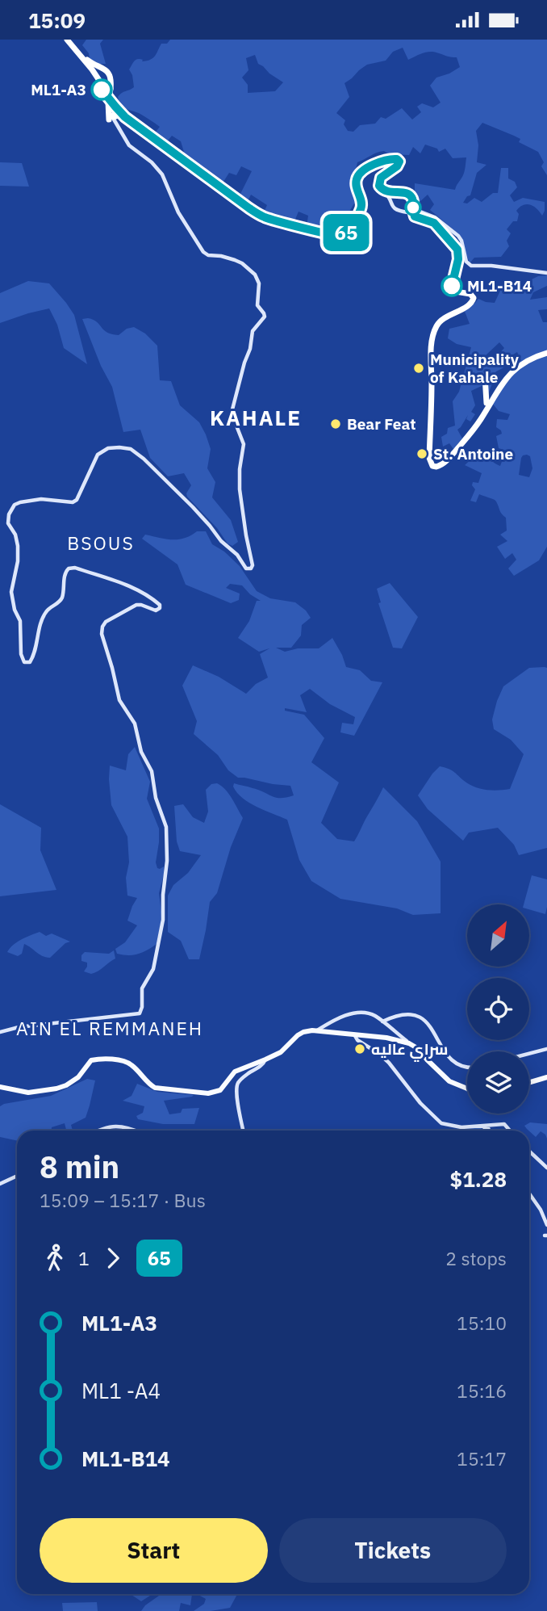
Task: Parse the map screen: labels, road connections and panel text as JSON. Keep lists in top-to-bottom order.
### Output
{
  "districts": ["KAHALE", "BSOUS", "AIN EL REMMANEH"],
  "places": [
    "ML1-A3",
    "ML1-B14",
    "Municipality of Kahale",
    "Bear Feat",
    "St. Antoine",
    "سراي عاليه"
  ],
  "lines": ["bus line 65"],
  "north": "top right",
  "page": {
    "status": "15:09",
    "on_map": "65",
    "heading": ["8 min", "15:09 – 15:17 · Bus", "$1.28"],
    "legs": ["1", "65", "2 stops"],
    "list": [
      {
        "name": "ML1-A3",
        "value": "15:10"
      },
      {
        "name": "ML1 -A4",
        "value": "15:16"
      },
      {
        "name": "ML1-B14",
        "value": "15:17"
      }
    ],
    "buttons": ["Start", "Tickets"]
  }
}
